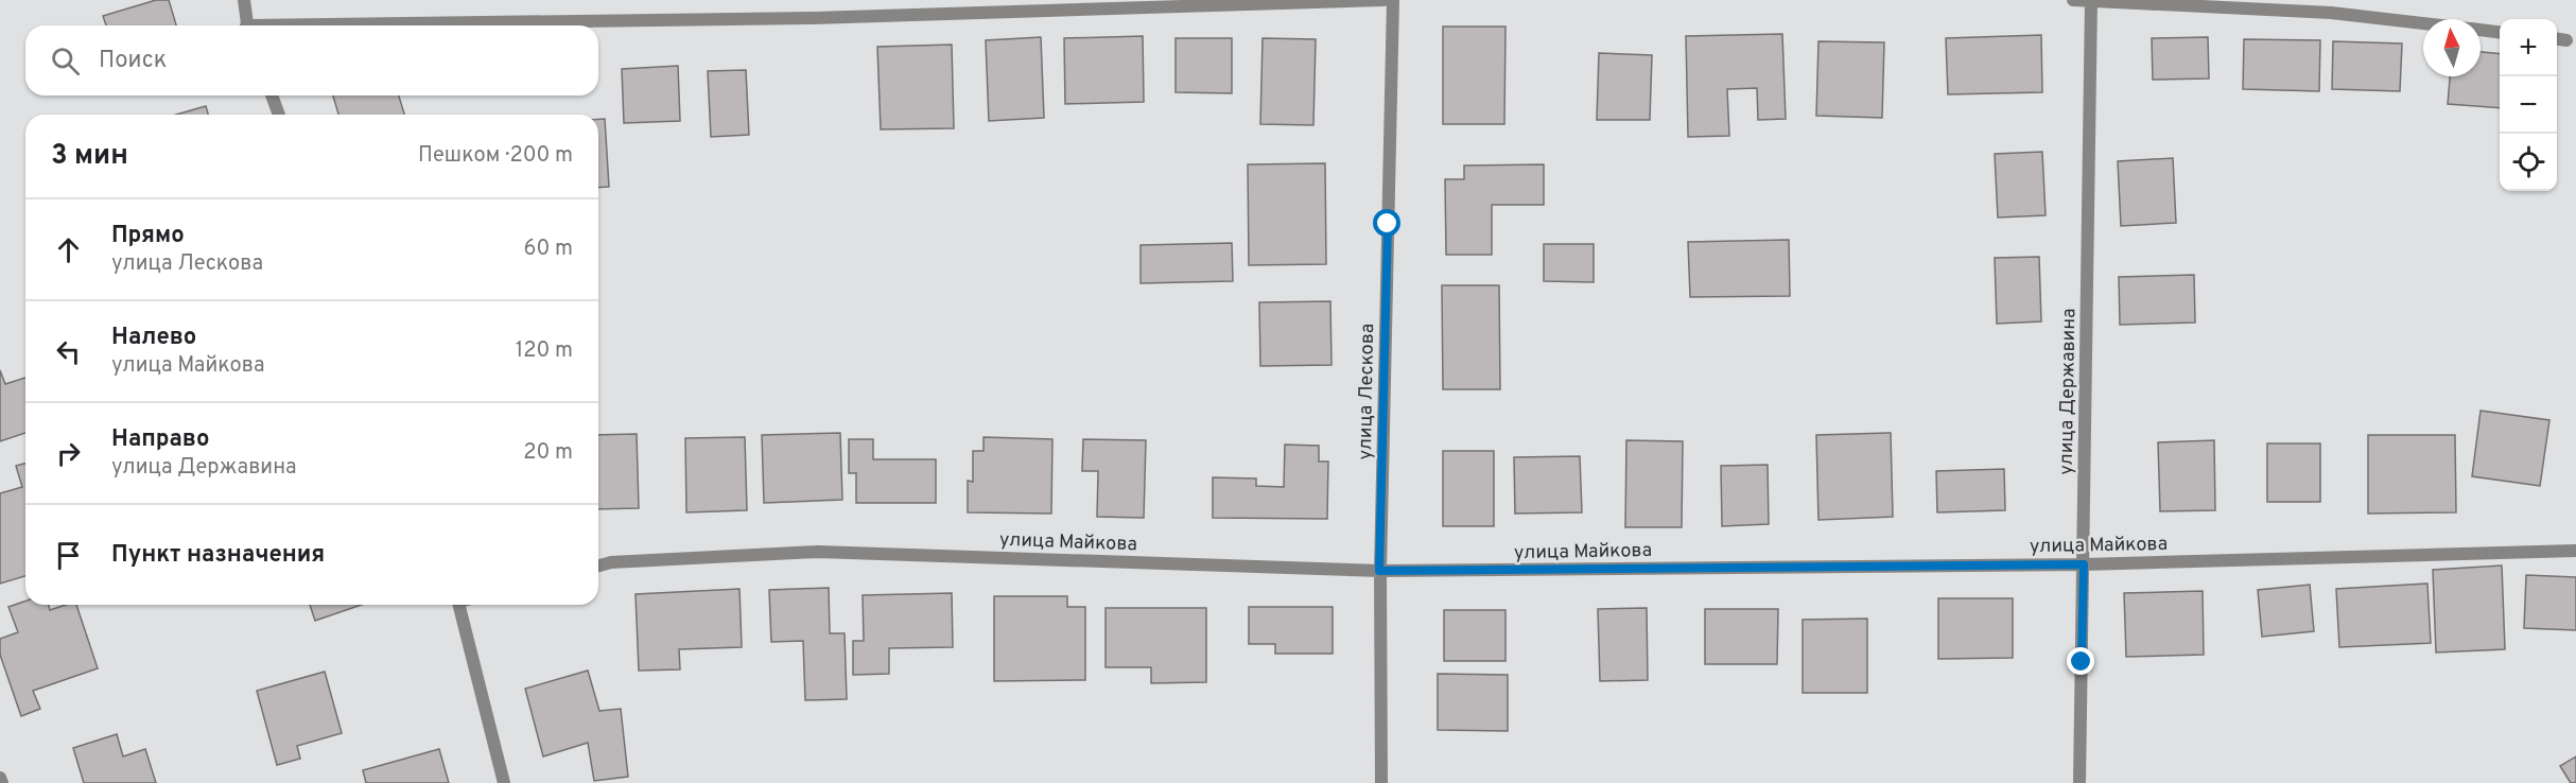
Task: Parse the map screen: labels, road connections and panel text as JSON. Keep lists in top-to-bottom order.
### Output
{
  "streets": {
    "street": ["улица Лескова", "улица Державина", "улица Майкова"]
  },
  "crossings": [
    ["улица Лескова", "улица Майкова"],
    ["улица Державина", "улица Майкова"]
  ],
  "north": "top",
  "page": {
    "map_buttons": ["+", "−"],
    "search": "Поиск",
    "heading": ["3 мин", "Пешком · 200 m"],
    "list": [
      ["Прямо", "улица Лескова", "60 m"],
      ["Налево", "улица Майкова", "120 m"],
      ["Направо", "улица Державина", "20 m"],
      "Пункт назначения"
    ]
  }
}
